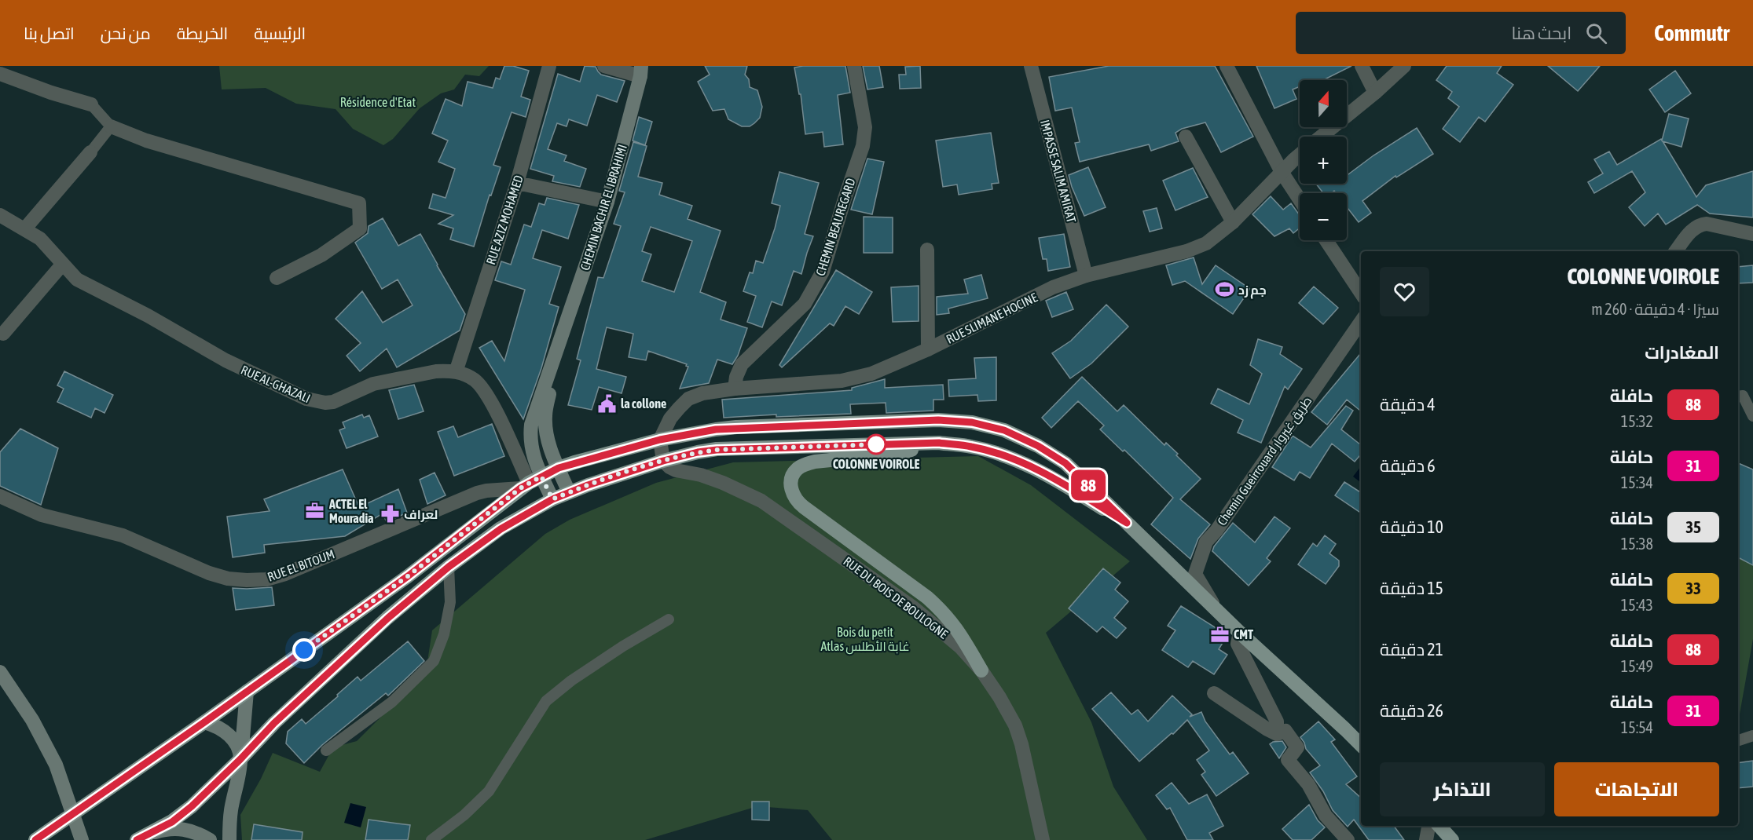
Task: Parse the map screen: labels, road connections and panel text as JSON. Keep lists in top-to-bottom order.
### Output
{
  "streets": {
    "main road": ["CHEMIN BACHIR EL IBRAHIMI"],
    "street": [
      "IMPASSE SALIM AMIRAT",
      "RUE AZIZ MOHAMED",
      "CHEMIN BEAUREGARD",
      "RUE SLIMANE HOCINE",
      "RUE AL-GHAZALI",
      "Chemin Gueirrouard طريق غيروار",
      "RUE EL BITOUM",
      "RUE DU BOIS DE BOULOGNE"
    ]
  },
  "crossings": [
    ["IMPASSE SALIM AMIRAT", "RUE SLIMANE HOCINE"],
    ["CHEMIN BACHIR EL IBRAHIMI", "RUE AL-GHAZALI"],
    ["CHEMIN BACHIR EL IBRAHIMI", "RUE EL BITOUM"],
    ["RUE AZIZ MOHAMED", "RUE AL-GHAZALI"],
    ["CHEMIN BEAUREGARD", "RUE SLIMANE HOCINE"],
    ["RUE AL-GHAZALI", "RUE EL BITOUM"]
  ],
  "parks": ["Résidence d'Etat", "Bois du petit Atlas غابة الأطلس"],
  "places": {
    "sports": ["جم زد"],
    "public building": ["la collone"],
    "other": ["COLONNE VOIROLE"],
    "office": ["ACTEL El Mouradia", "CMT"],
    "pharmacy": ["لعراف"]
  },
  "lines": ["bus line 88"],
  "north": "top",
  "page": {
    "header": "Commutr",
    "search": "ابحث هنا",
    "nav": [
      "الرئيسية",
      "الخريطة",
      "من نحن",
      "اتصل بنا"
    ],
    "on_map": "88",
    "map_buttons": ["+", "−"],
    "heading": [
      ["COLONNE VOIROLE", "سيرًا · 4 دقيقة · 260 m"],
      "المغادرات"
    ],
    "list": [
      {
        "mark": "88",
        "name": "حافلة",
        "note": "15:32",
        "value": "4 دقيقة"
      },
      {
        "mark": "31",
        "name": "حافلة",
        "note": "15:34",
        "value": "6 دقيقة"
      },
      {
        "mark": "35",
        "name": "حافلة",
        "note": "15:38",
        "value": "10 دقيقة"
      },
      {
        "mark": "33",
        "name": "حافلة",
        "note": "15:43",
        "value": "15 دقيقة"
      },
      {
        "mark": "88",
        "name": "حافلة",
        "note": "15:49",
        "value": "21 دقيقة"
      },
      {
        "mark": "31",
        "name": "حافلة",
        "note": "15:54",
        "value": "26 دقيقة"
      }
    ],
    "buttons": ["الاتجاهات", "التذاكر"]
  }
}
